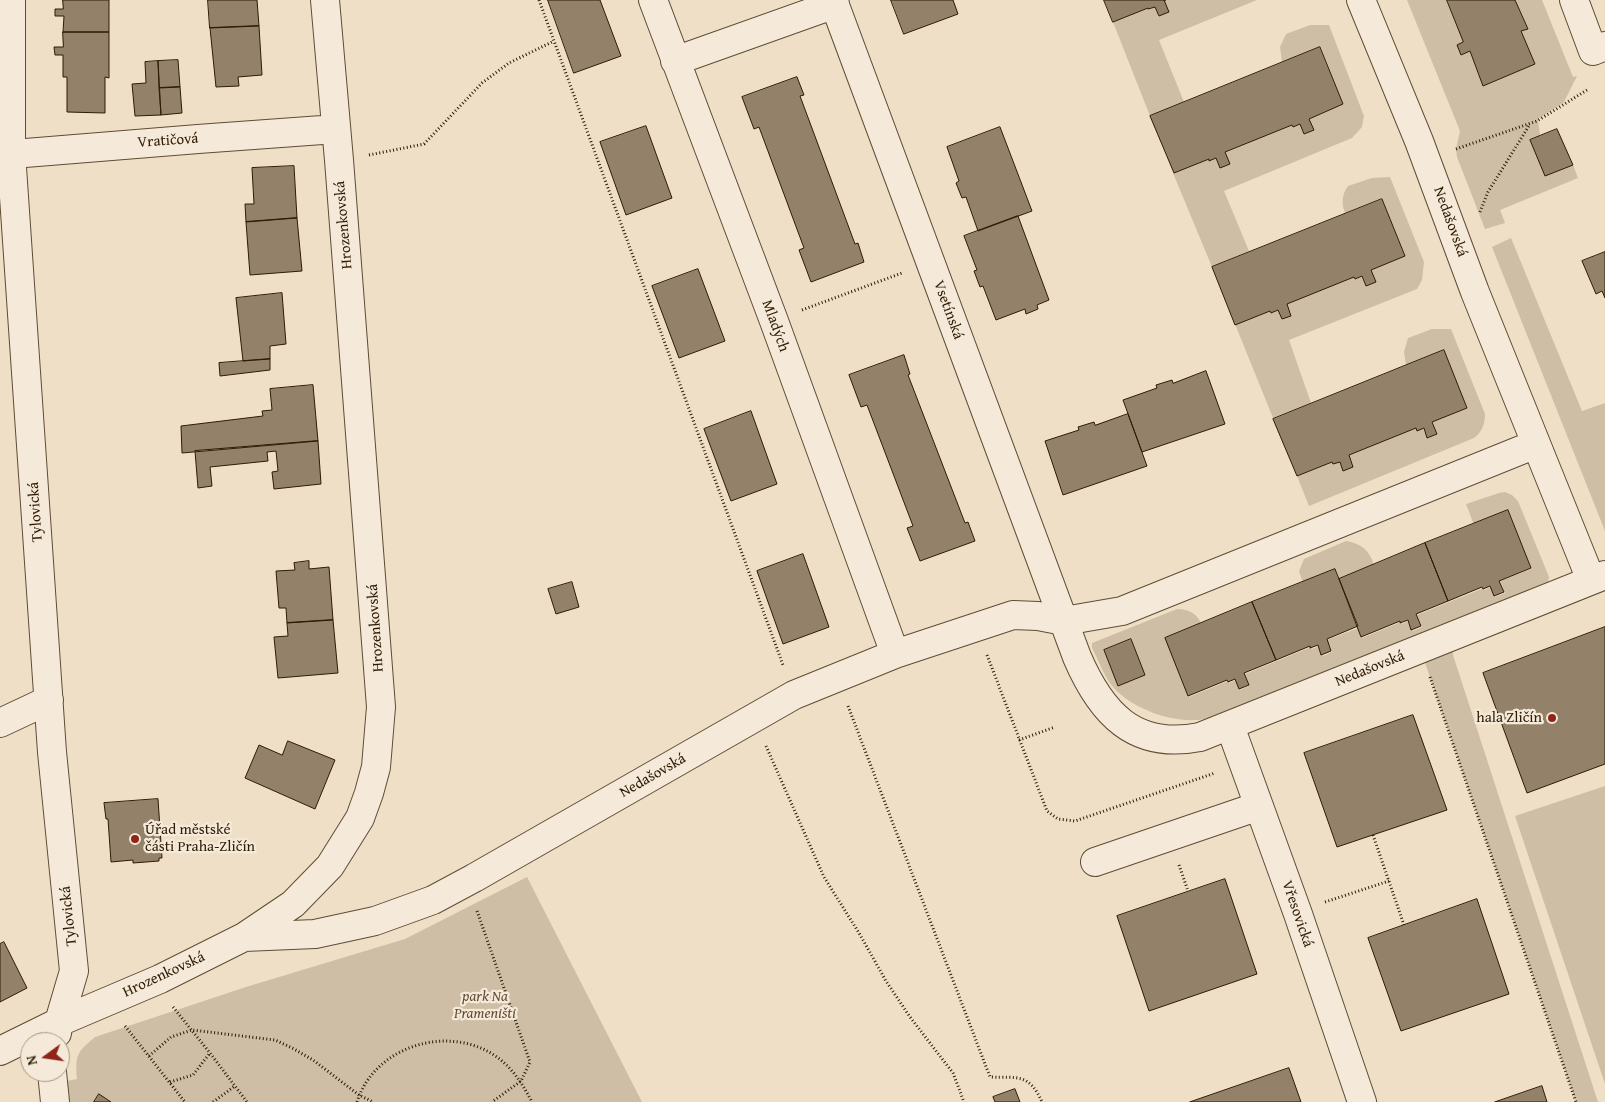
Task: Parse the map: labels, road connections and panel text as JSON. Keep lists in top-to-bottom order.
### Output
{
  "streets": {
    "street": [
      "Vratičová",
      "Nedašovská",
      "Hrozenkovská",
      "Vsetínská",
      "Mladých",
      "Tylovická",
      "Vřesovická"
    ]
  },
  "crossings": [
    ["Vratičová", "Hrozenkovská"],
    ["Vratičová", "Tylovická"],
    ["Nedašovská", "Hrozenkovská"],
    ["Nedašovská", "Vsetínská"],
    ["Nedašovská", "Mladých"],
    ["Nedašovská", "Vřesovická"],
    ["Hrozenkovská", "Tylovická"]
  ],
  "parks": ["park Na Prameništi"],
  "places": ["hala Zličín", "Úřad městské části Praha-Zličín"],
  "north": "left"
}
